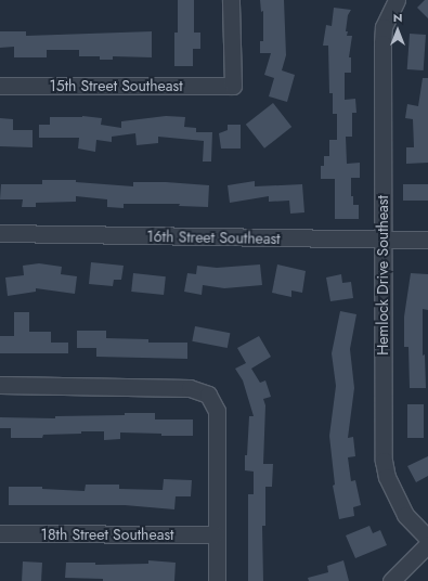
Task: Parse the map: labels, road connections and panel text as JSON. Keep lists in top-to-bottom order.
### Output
{
  "streets": {
    "street": [
      "15th Street Southeast",
      "16th Street Southeast",
      "Hemlock Drive Southeast",
      "18th Street Southeast"
    ]
  },
  "crossings": [
    ["16th Street Southeast", "Hemlock Drive Southeast"]
  ],
  "north": "top"
}
